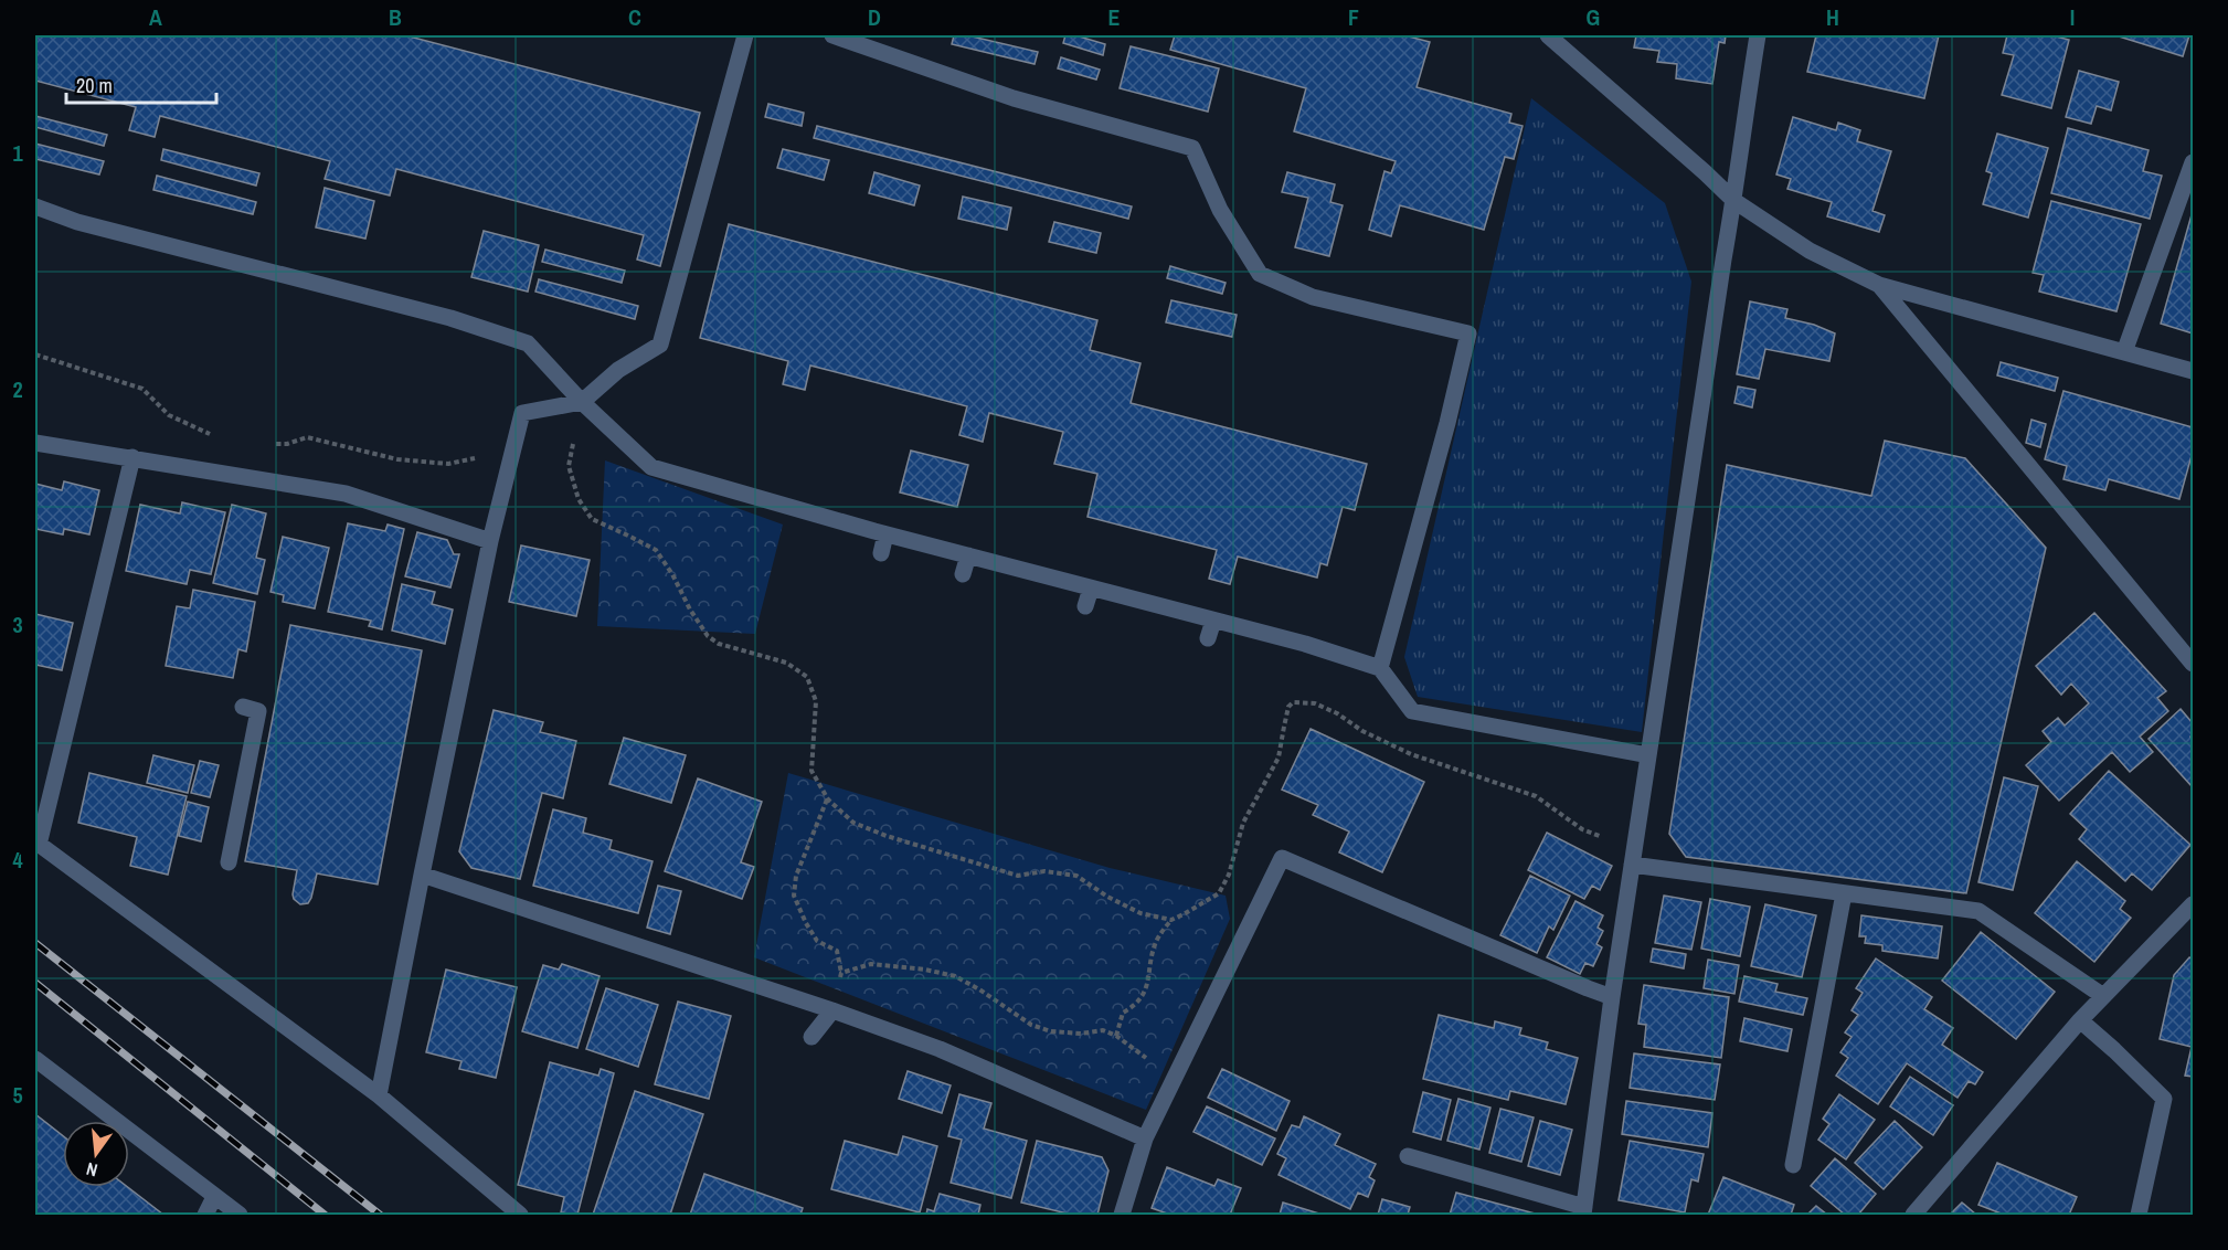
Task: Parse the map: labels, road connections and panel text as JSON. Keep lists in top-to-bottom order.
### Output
{
  "scale_bar": "20 m",
  "north": "bottom",
  "grid": {
    "columns": [
      "A",
      "B",
      "C",
      "D",
      "E",
      "F",
      "G",
      "H",
      "I"
    ],
    "rows": [
      "1",
      "2",
      "3",
      "4",
      "5"
    ]
  }
}
